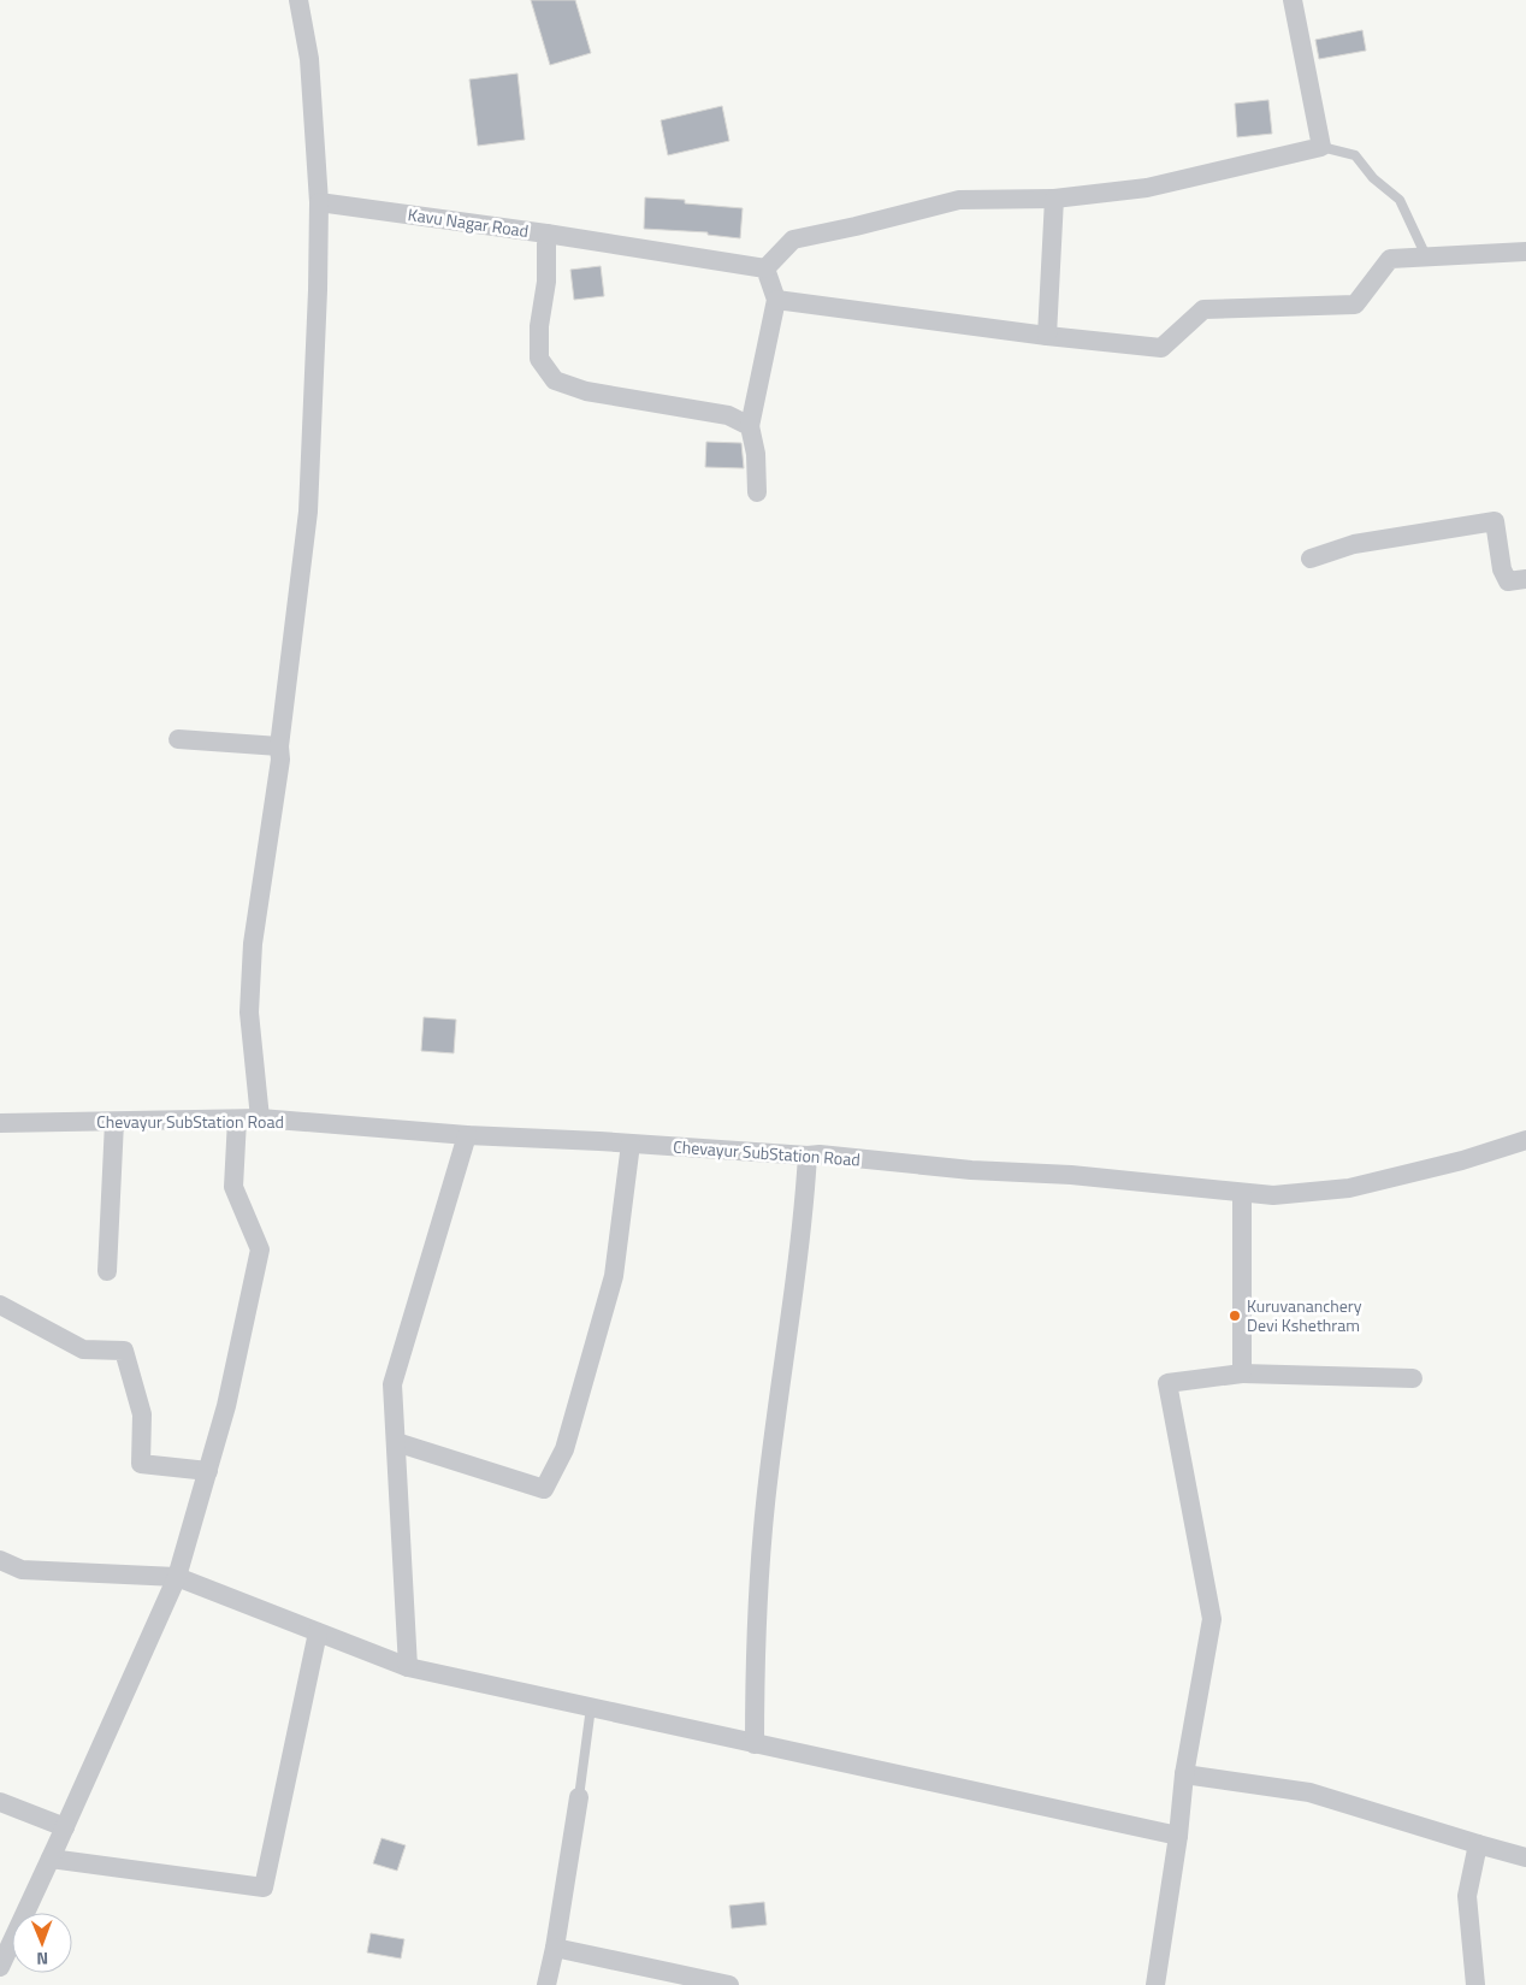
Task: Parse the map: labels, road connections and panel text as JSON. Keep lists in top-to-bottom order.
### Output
{
  "streets": {
    "street": ["Kavu Nagar Road", "Chevayur SubStation Road"]
  },
  "places": ["Kuruvananchery Devi Kshethram"],
  "north": "bottom"
}
